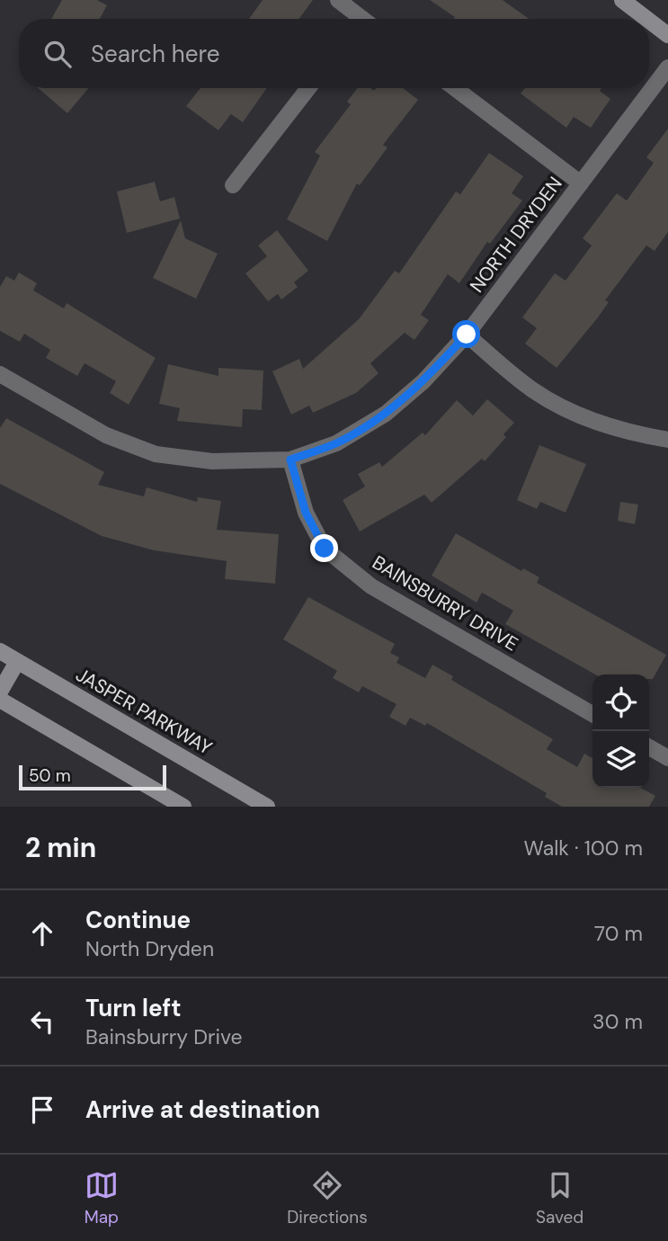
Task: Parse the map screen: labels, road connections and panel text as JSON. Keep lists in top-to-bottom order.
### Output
{
  "streets": {
    "main road": ["JASPER PARKWAY"],
    "street": ["NORTH DRYDEN", "BAINSBURRY DRIVE"]
  },
  "crossings": [
    ["NORTH DRYDEN", "BAINSBURRY DRIVE"]
  ],
  "scale_bar": "50 m",
  "page": {
    "search": "Search here",
    "scale": "50 m",
    "heading": ["2 min", "Walk · 100 m"],
    "list": [
      ["Continue", "North Dryden", "70 m"],
      ["Turn left", "Bainsburry Drive", "30 m"],
      "Arrive at destination"
    ],
    "nav": ["Map", "Directions", "Saved"]
  }
}
